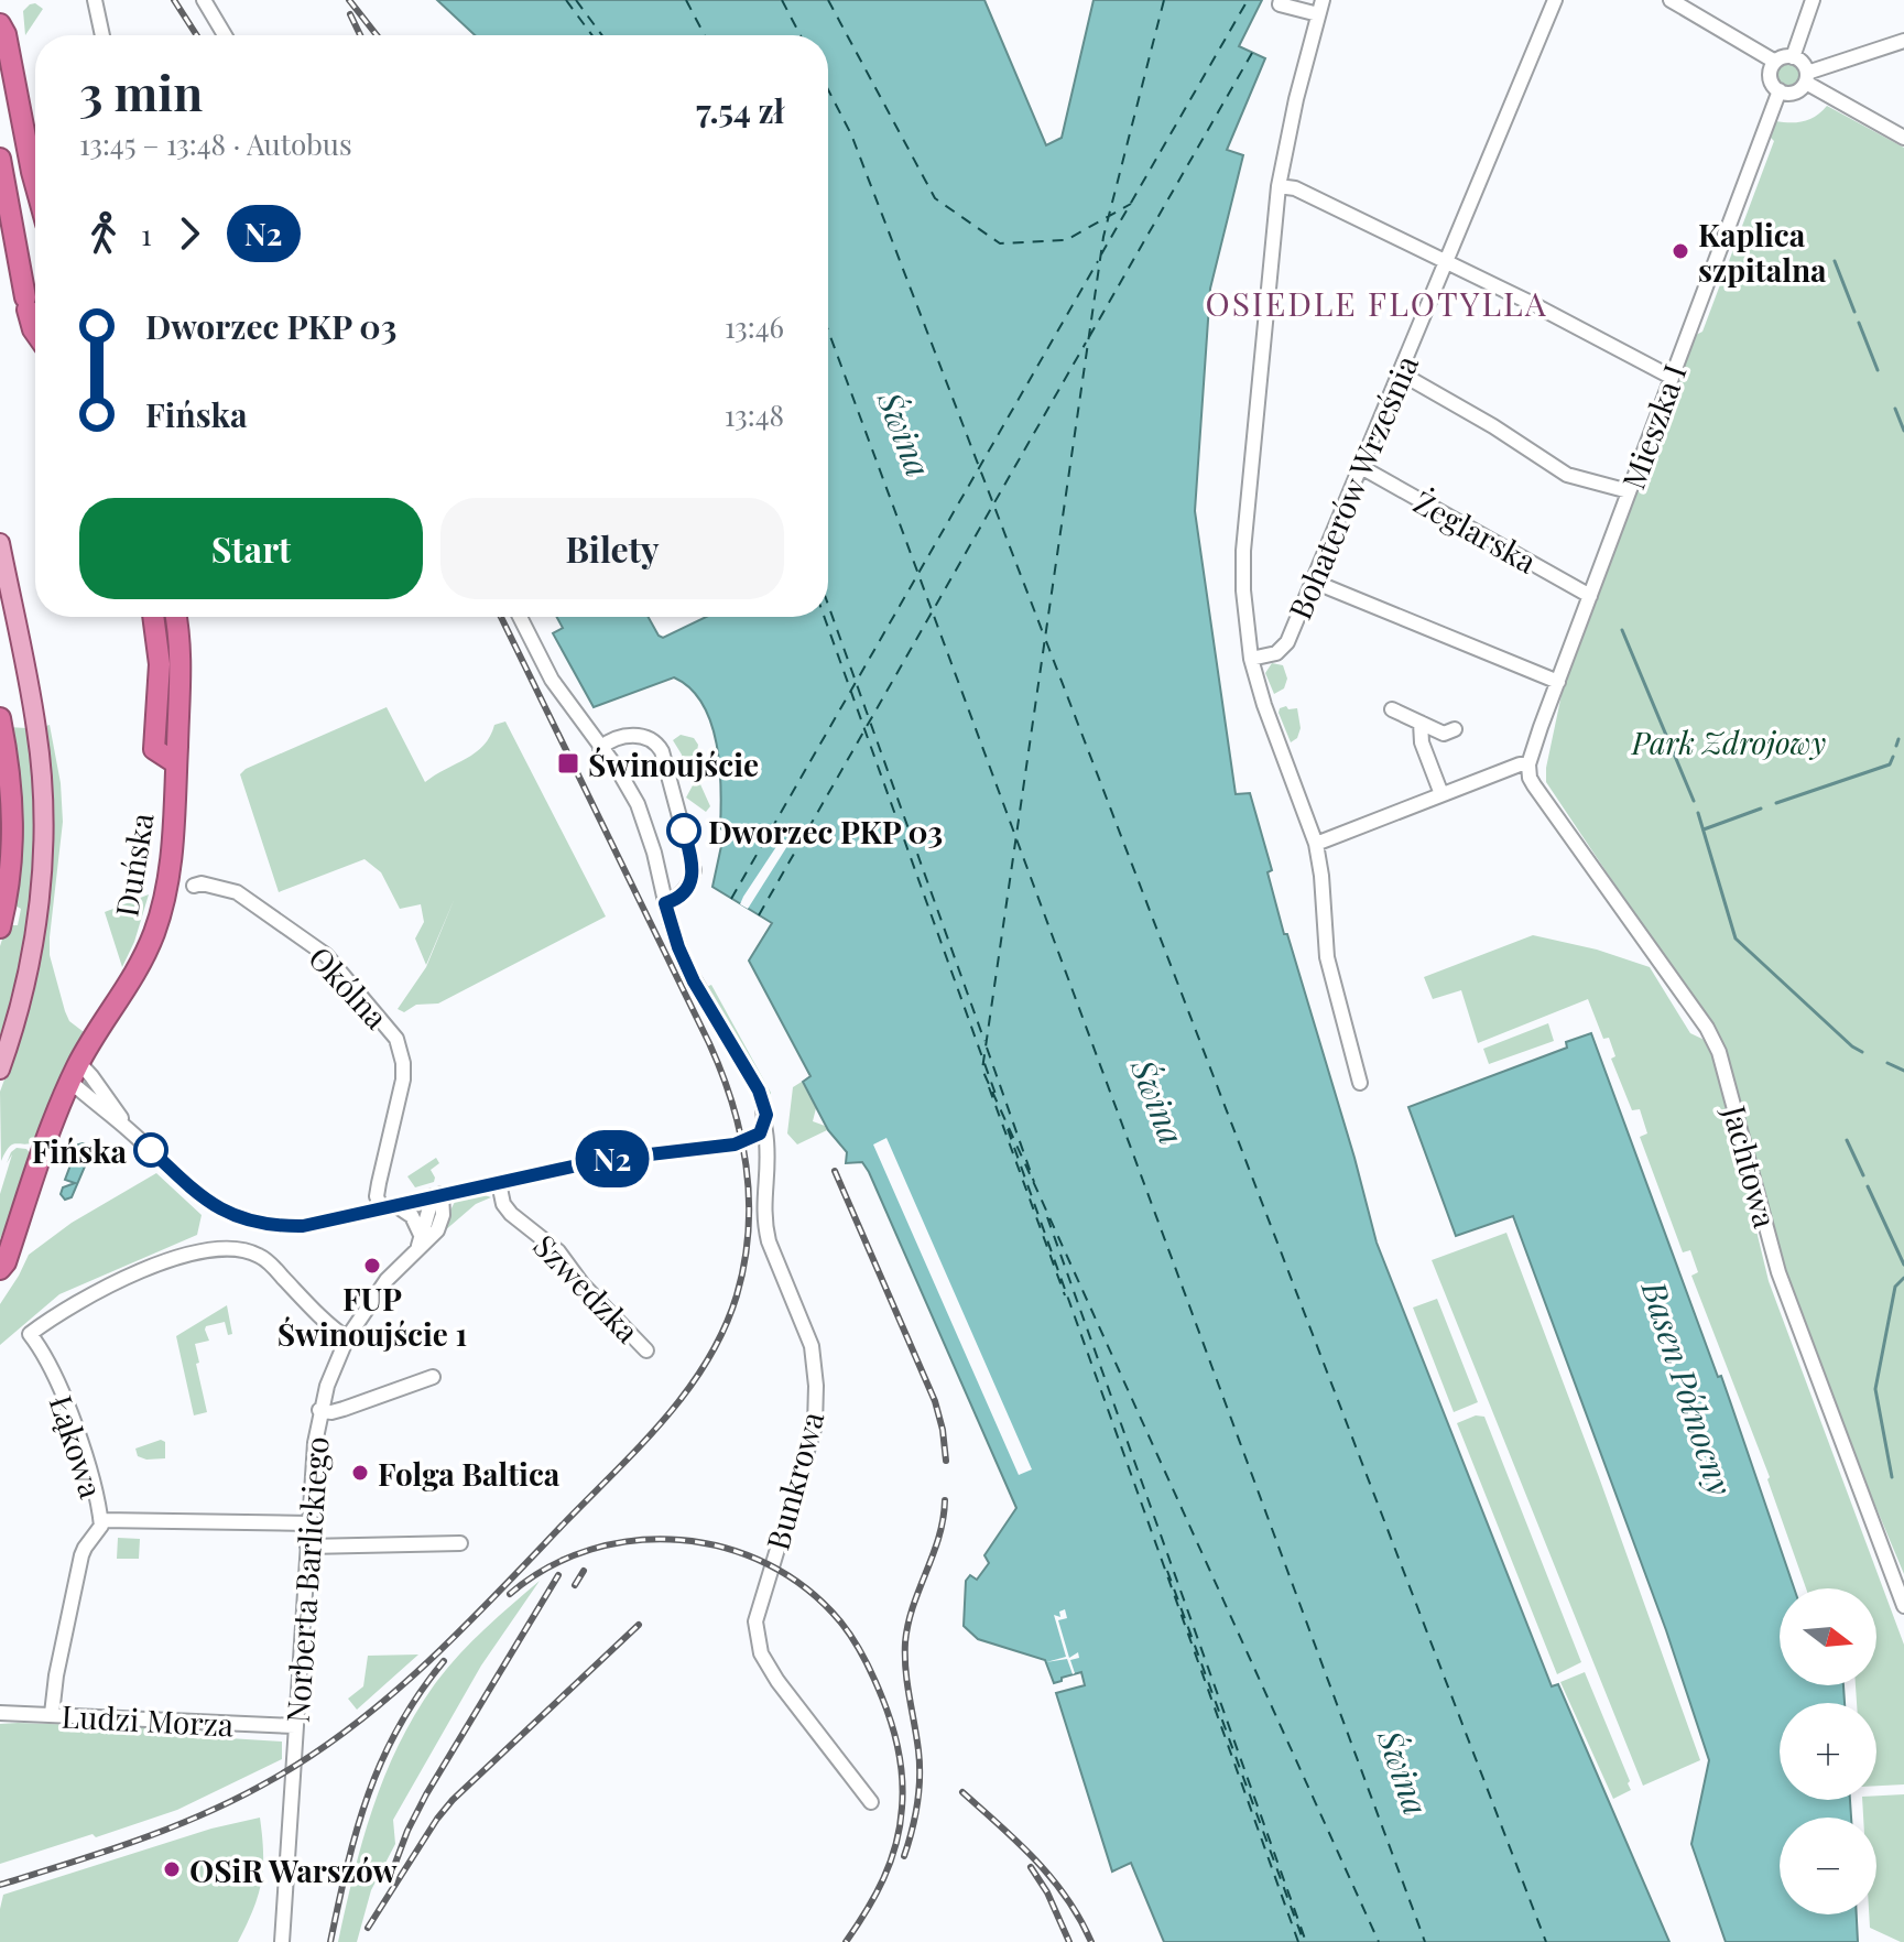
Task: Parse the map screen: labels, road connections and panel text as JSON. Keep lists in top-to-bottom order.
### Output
{
  "streets": {
    "highway": ["Duńska"],
    "street": [
      "Mieszka I",
      "Bohaterów Września",
      "Żeglarska",
      "Okólna",
      "Jachtowa",
      "Szwedzka",
      "Łąkowa",
      "Bunkrowa",
      "Norberta Barlickiego",
      "Ludzi Morza"
    ]
  },
  "crossings": [
    ["Mieszka I", "Żeglarska"],
    ["Mieszka I", "Jachtowa"],
    ["Bohaterów Września", "Żeglarska"],
    ["Łąkowa", "Norberta Barlickiego"],
    ["Łąkowa", "Ludzi Morza"],
    ["Norberta Barlickiego", "Ludzi Morza"]
  ],
  "districts": ["OSIEDLE FLOTYLLA"],
  "water": ["Świna", "Basen Północny"],
  "parks": ["Park Zdrojowy"],
  "places": {
    "other": [
      "Kaplica szpitalna",
      "Dworzec PKP 03",
      "Fińska",
      "FUP Świnoujście 1",
      "Folga Baltica",
      "OSiR Warszów"
    ],
    "transit": ["Świnoujście"]
  },
  "lines": ["bus line N2"],
  "north": "right",
  "page": {
    "on_map": "N2",
    "heading": ["3 min", "13:45 – 13:48 · Autobus", "7.54 zł"],
    "legs": ["1", "N2"],
    "list": [
      {
        "name": "Dworzec PKP 03",
        "value": "13:46"
      },
      {
        "name": "Fińska",
        "value": "13:48"
      }
    ],
    "buttons": ["Start", "Bilety"],
    "map_buttons": ["+", "−"]
  }
}
